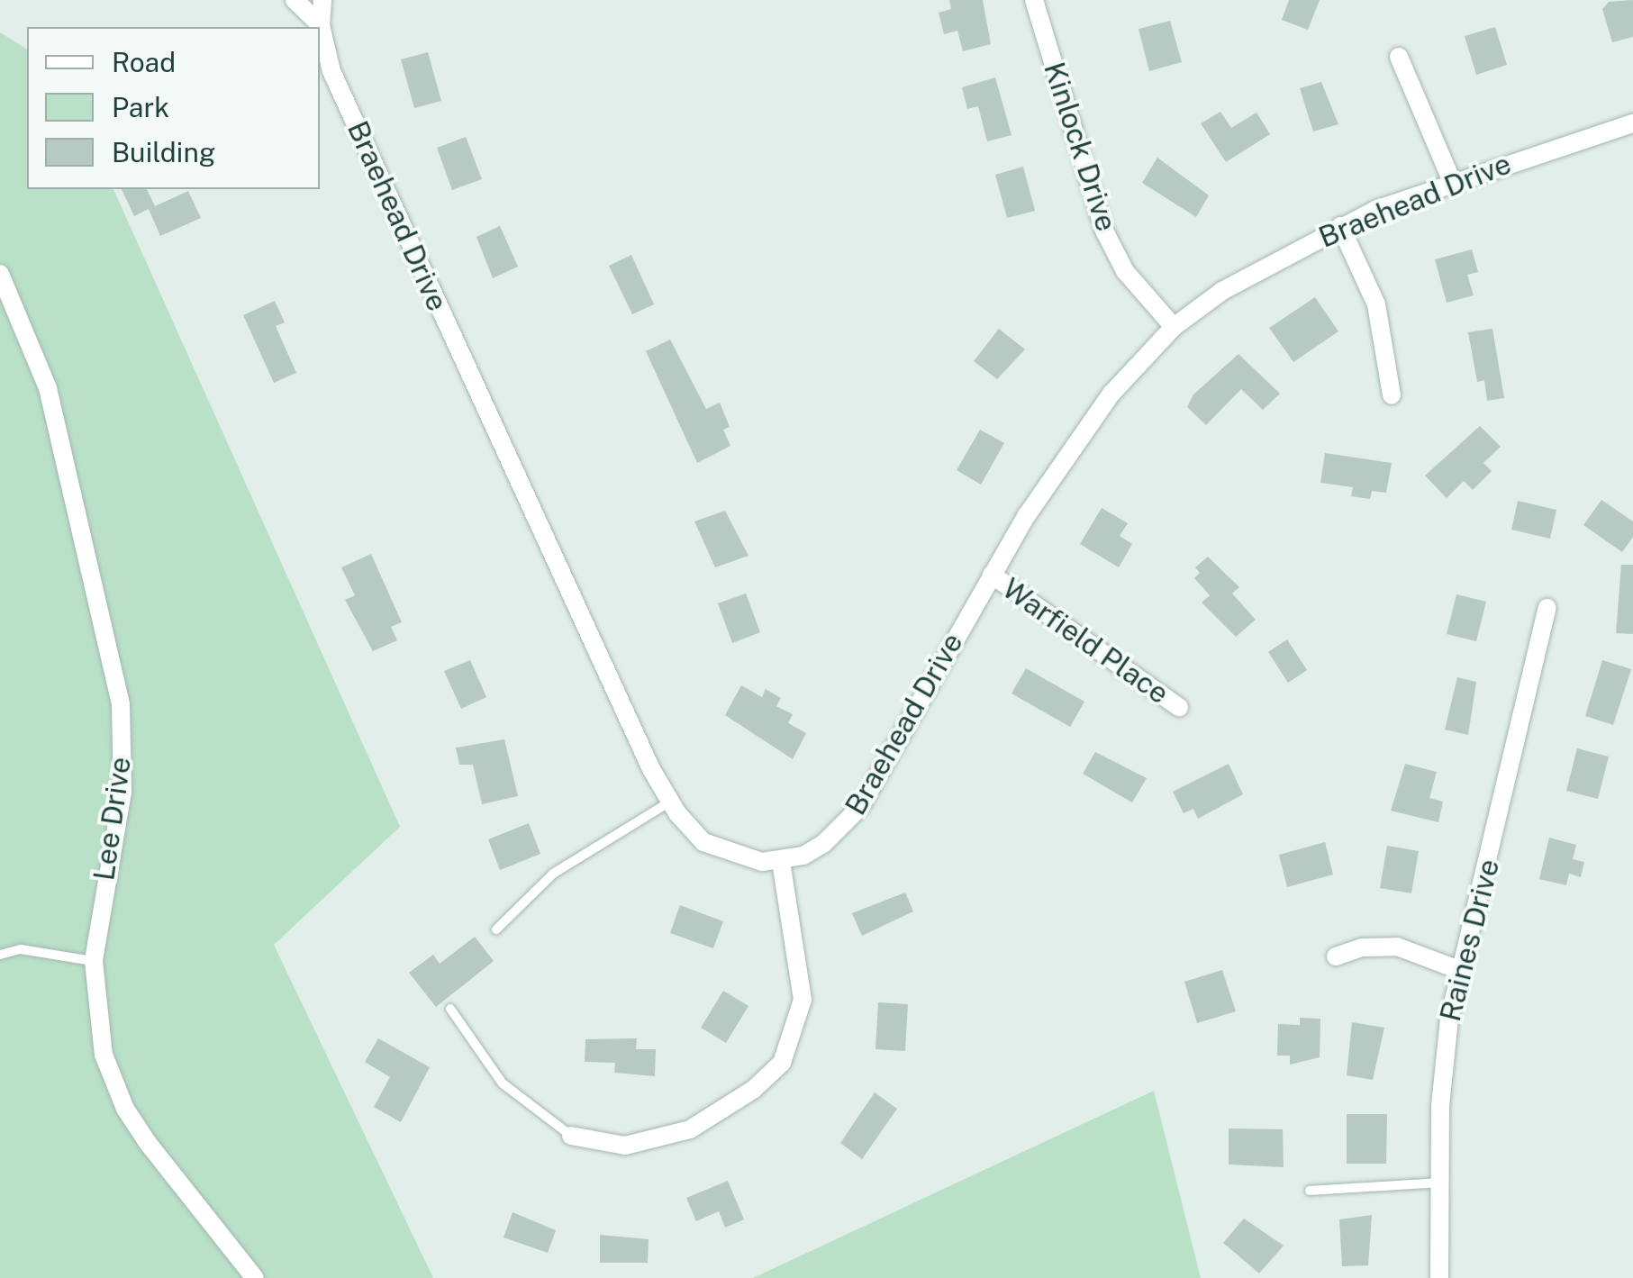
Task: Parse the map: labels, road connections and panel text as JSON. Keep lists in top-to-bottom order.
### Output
{
  "streets": {
    "street": [
      "Kinlock Drive",
      "Braehead Drive",
      "Warfield Place",
      "Lee Drive",
      "Raines Drive"
    ]
  },
  "crossings": [
    ["Kinlock Drive", "Braehead Drive"],
    ["Braehead Drive", "Warfield Place"]
  ],
  "legend": ["Road", "Park", "Building"]
}
